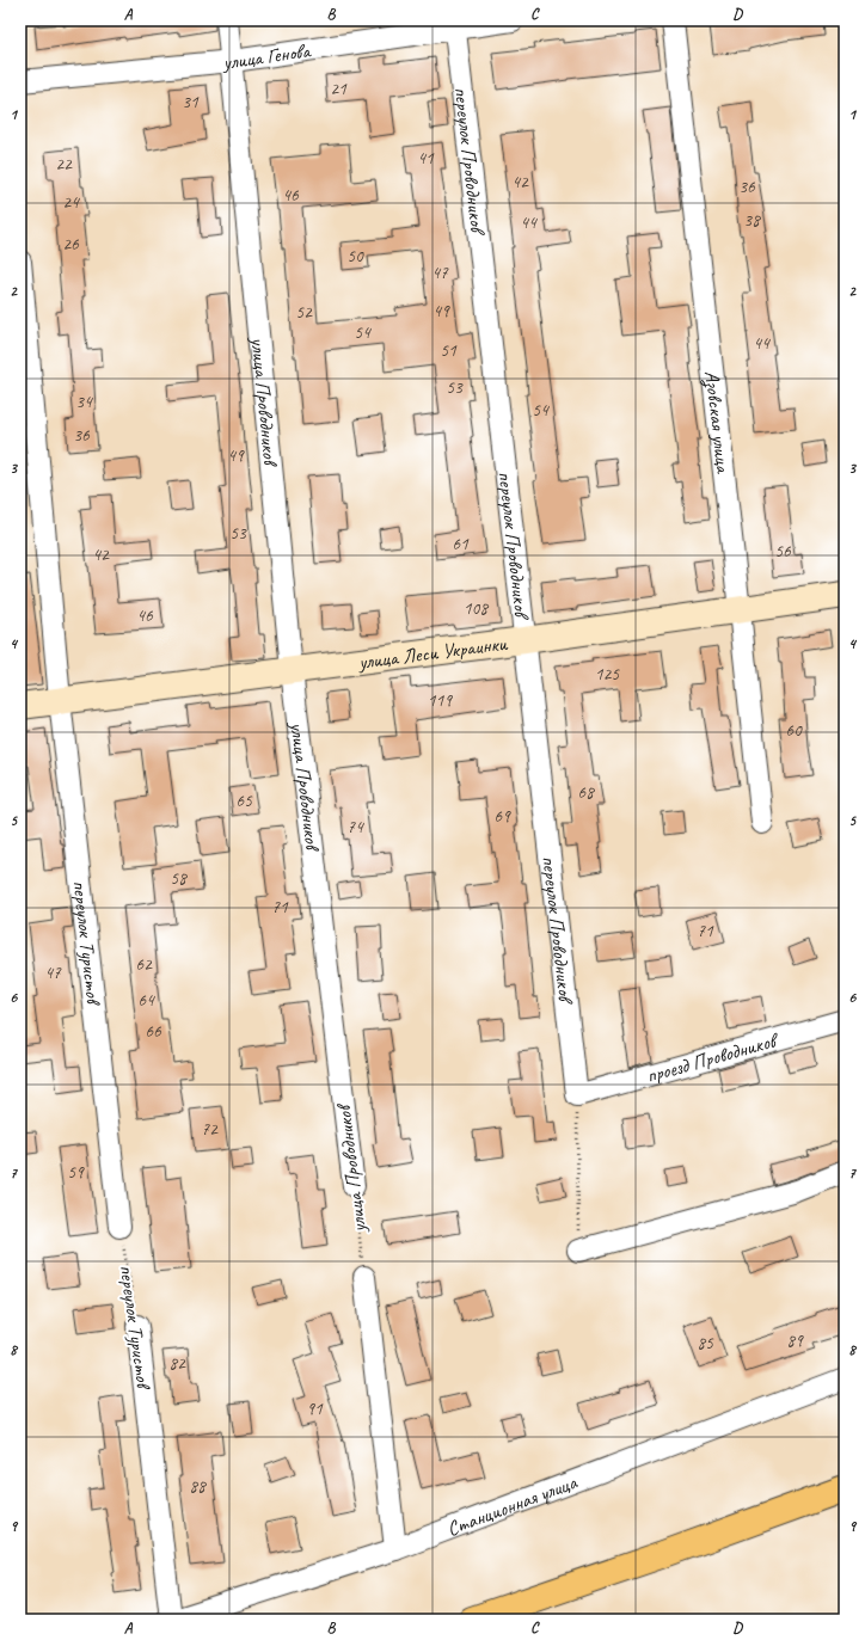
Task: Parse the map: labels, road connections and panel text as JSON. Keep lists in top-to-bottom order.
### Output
{
  "streets": {
    "main road": ["улица Леси Украинки"],
    "street": [
      "улица Генова",
      "переулок Проводников",
      "улица Проводников",
      "Азовская улица",
      "переулок Туристов",
      "проезд Проводников",
      "Станционная улица"
    ]
  },
  "crossings": [
    ["улица Генова", "переулок Проводников"],
    ["улица Генова", "улица Проводников"],
    ["переулок Проводников", "улица Леси Украинки"],
    ["переулок Проводников", "проезд Проводников"],
    ["улица Проводников", "улица Леси Украинки"],
    ["Азовская улица", "улица Леси Украинки"],
    ["улица Леси Украинки", "переулок Туристов"]
  ],
  "house_numbers": [
    "21",
    "31",
    "41",
    "22",
    "42",
    "36",
    "46",
    "24",
    "38",
    "44",
    "26",
    "50",
    "47",
    "49",
    "52",
    "54",
    "44",
    "51",
    "53",
    "34",
    "54",
    "36",
    "49",
    "53",
    "61",
    "56",
    "42",
    "108",
    "46",
    "125",
    "119",
    "60",
    "68",
    "65",
    "69",
    "74",
    "58",
    "71",
    "71",
    "62",
    "47",
    "64",
    "66",
    "72",
    "59",
    "89",
    "85",
    "82",
    "91",
    "88"
  ],
  "grid": {
    "columns": [
      "A",
      "B",
      "C",
      "D"
    ],
    "rows": [
      "1",
      "2",
      "3",
      "4",
      "5",
      "6",
      "7",
      "8",
      "9"
    ]
  }
}
